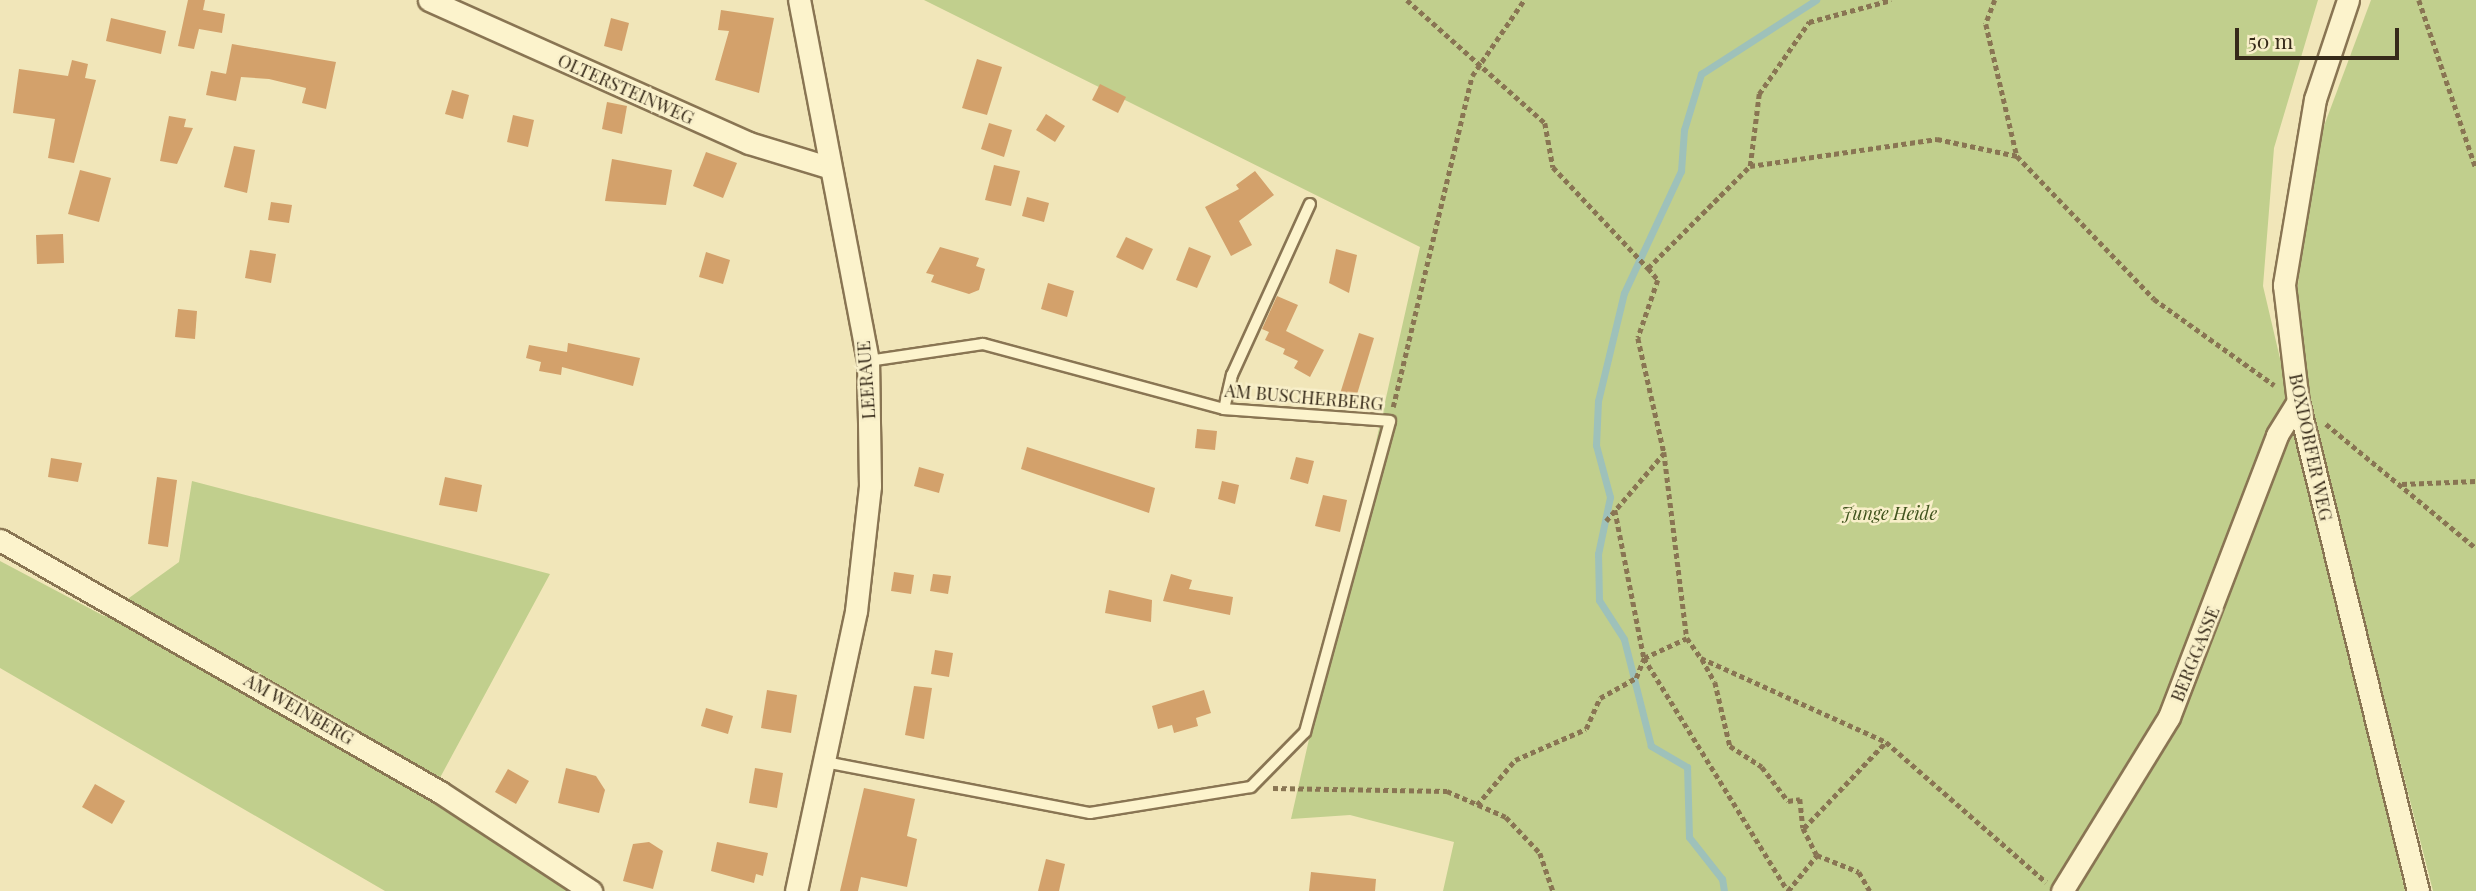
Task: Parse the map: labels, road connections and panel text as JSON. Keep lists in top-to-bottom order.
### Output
{
  "streets": {
    "street": [
      "OLTERSTEINWEG",
      "LEERAUE",
      "BOXDORFER WEG",
      "BERGGASSE",
      "AM WEINBERG"
    ],
    "lane": ["AM BUSCHERBERG"]
  },
  "crossings": [
    ["OLTERSTEINWEG", "LEERAUE"],
    ["LEERAUE", "AM BUSCHERBERG"],
    ["BOXDORFER WEG", "BERGGASSE"]
  ],
  "parks": ["Junge Heide"],
  "scale_bar": "50 m"
}
